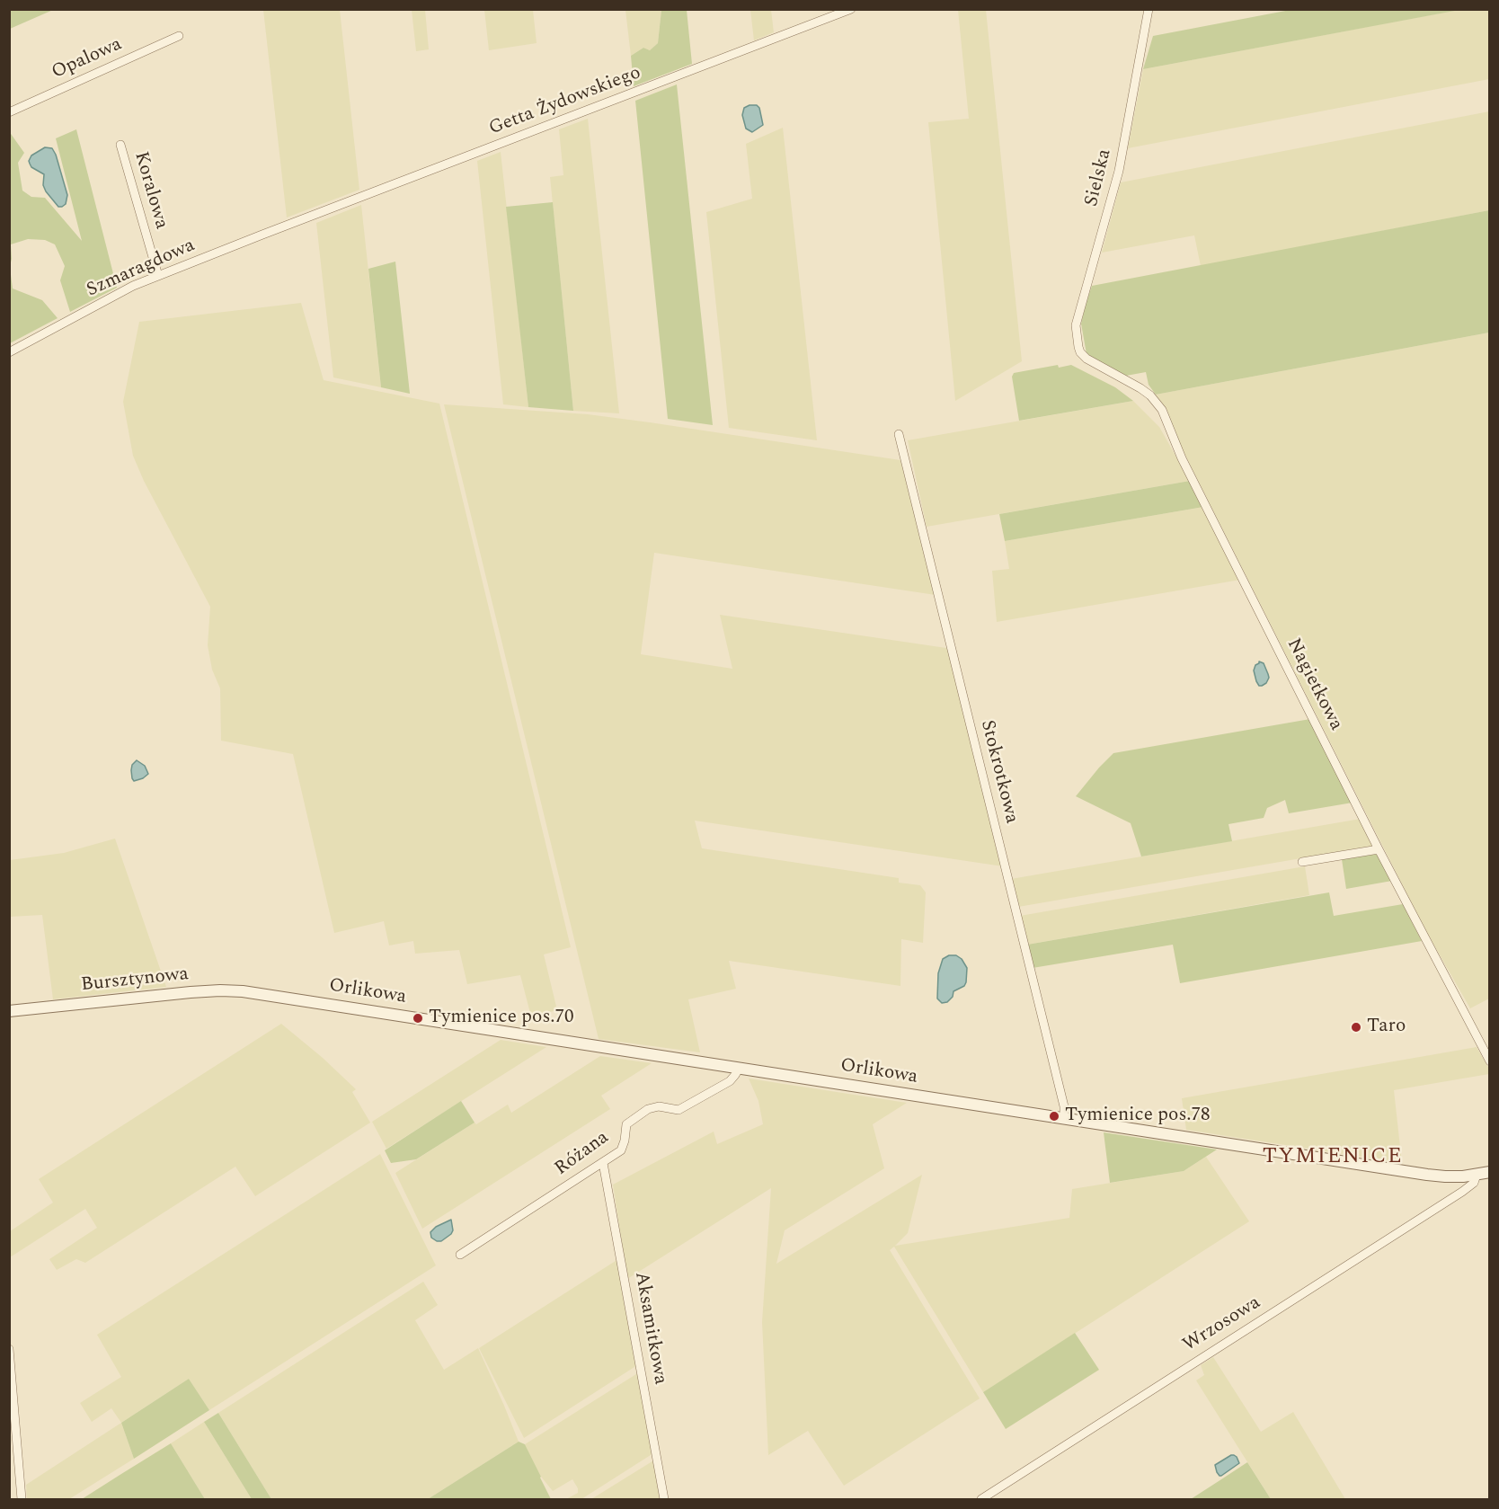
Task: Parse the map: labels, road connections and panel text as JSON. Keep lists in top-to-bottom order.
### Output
{
  "streets": {
    "street": [
      "Opalowa",
      "Getta Żydowskiego",
      "Sielska",
      "Koralowa",
      "Szmaragdowa",
      "Nagietkowa",
      "Stokrotkowa",
      "Bursztynowa",
      "Orlikowa",
      "Różana",
      "Wrzosowa",
      "Aksamitkowa"
    ]
  },
  "crossings": [
    ["Getta Żydowskiego", "Szmaragdowa"],
    ["Sielska", "Nagietkowa"],
    ["Koralowa", "Szmaragdowa"],
    ["Stokrotkowa", "Orlikowa"],
    ["Bursztynowa", "Orlikowa"],
    ["Orlikowa", "Różana"],
    ["Orlikowa", "Wrzosowa"],
    ["Różana", "Aksamitkowa"]
  ],
  "districts": ["TYMIENICE"],
  "places": ["Tymienice pos.70", "Taro", "Tymienice pos.78"]
}
